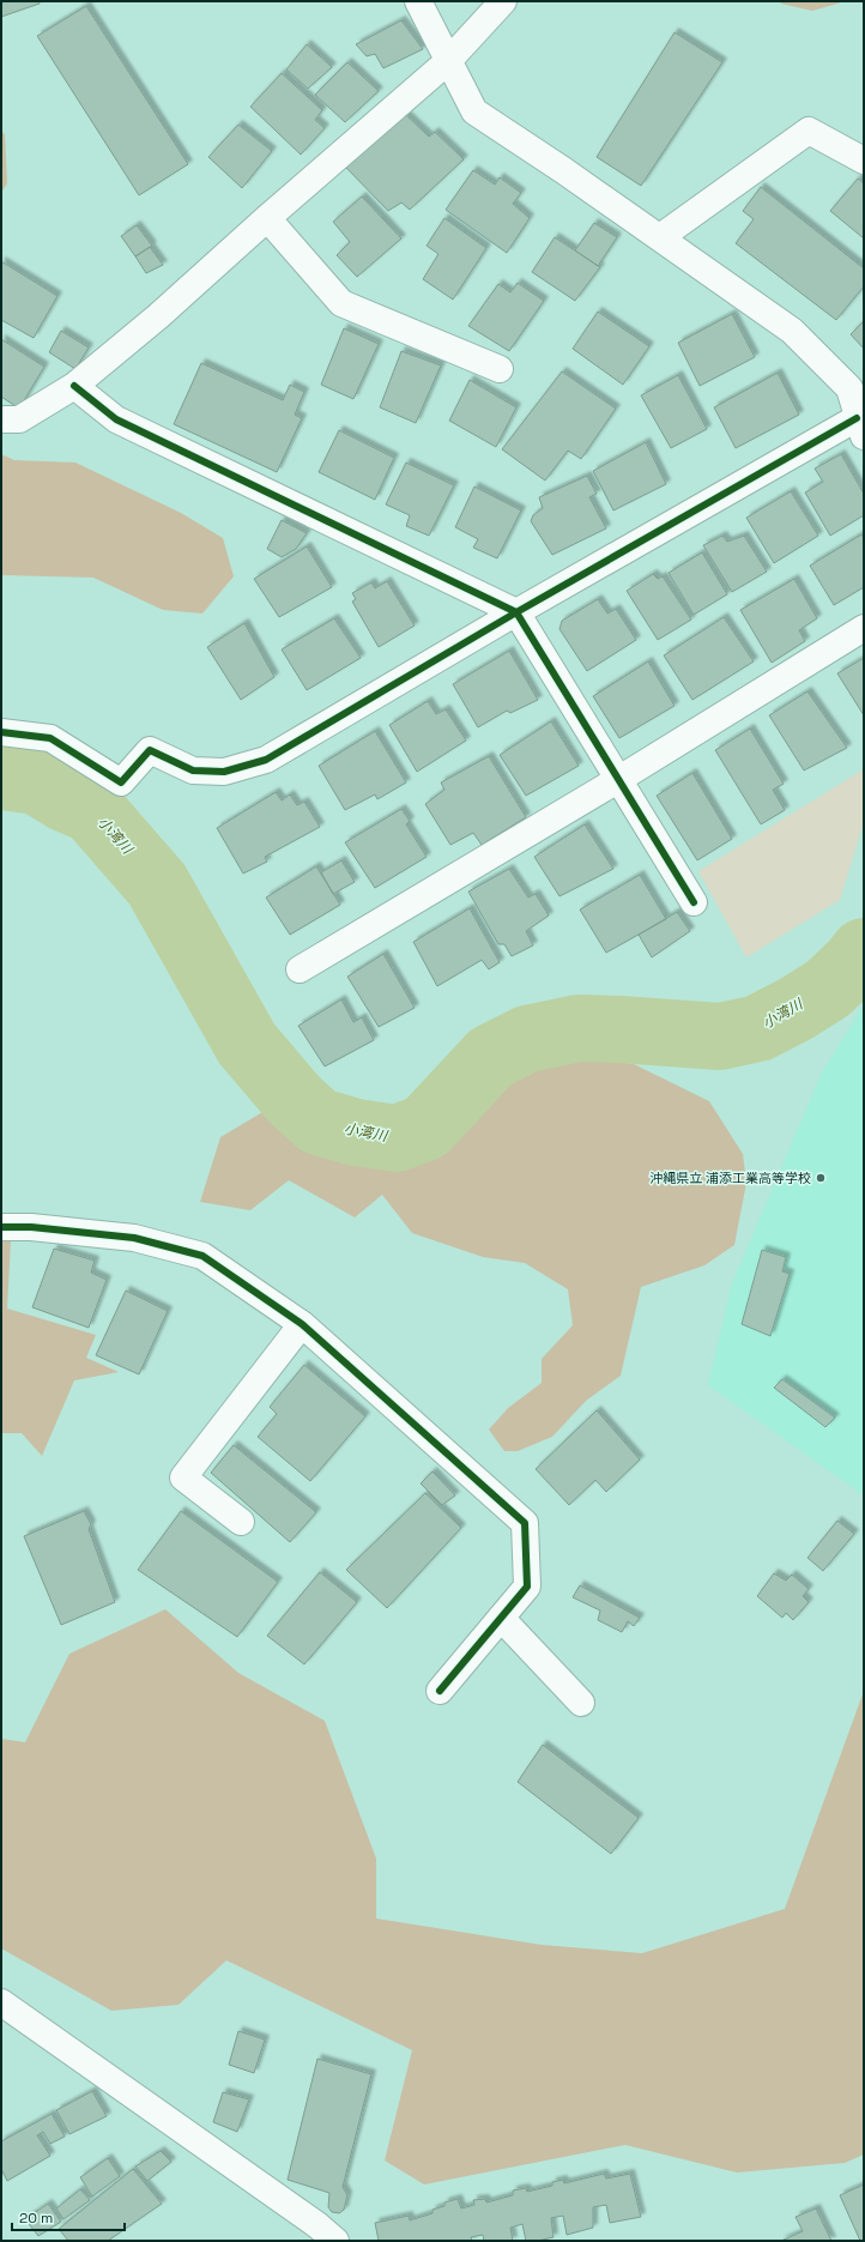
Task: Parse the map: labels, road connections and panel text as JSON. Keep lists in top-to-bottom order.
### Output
{
  "water": ["小湾川"],
  "places": ["沖縄県立 浦添工業高等学校"],
  "scale_bar": "20 m"
}
